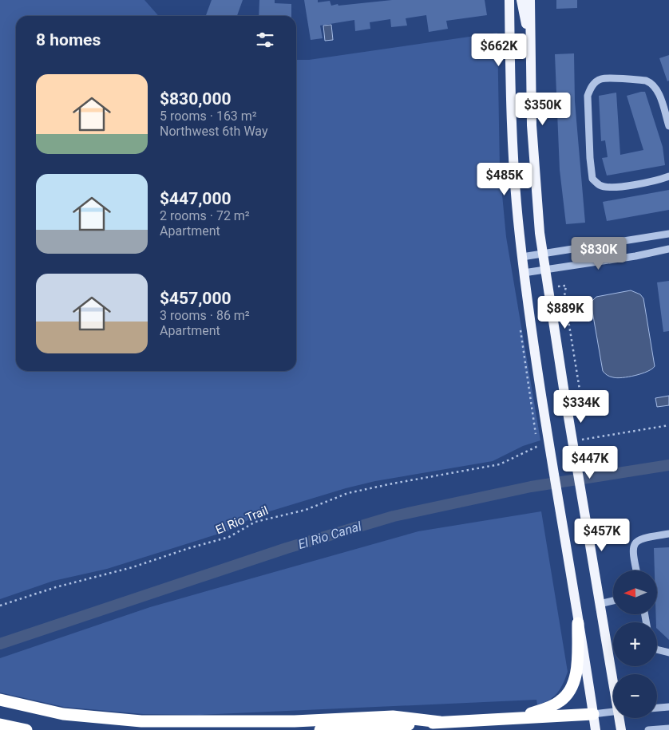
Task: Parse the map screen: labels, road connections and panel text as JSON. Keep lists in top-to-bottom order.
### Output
{
  "streets": {
    "path": ["El Rio Trail"]
  },
  "water": ["El Rio Canal"],
  "north": "left",
  "page": {
    "heading": "8 homes",
    "price": [
      "$662K",
      "$350K",
      "$485K",
      "$830K",
      "$889K",
      "$334K",
      "$447K",
      "$457K"
    ],
    "list": [
      {
        "name": "$830,000",
        "note": "5 rooms · 163 m² · Northwest 6th Way"
      },
      {
        "name": "$447,000",
        "note": "2 rooms · 72 m² · Apartment"
      },
      {
        "name": "$457,000",
        "note": "3 rooms · 86 m² · Apartment"
      }
    ],
    "map_buttons": ["+", "−"]
  }
}
